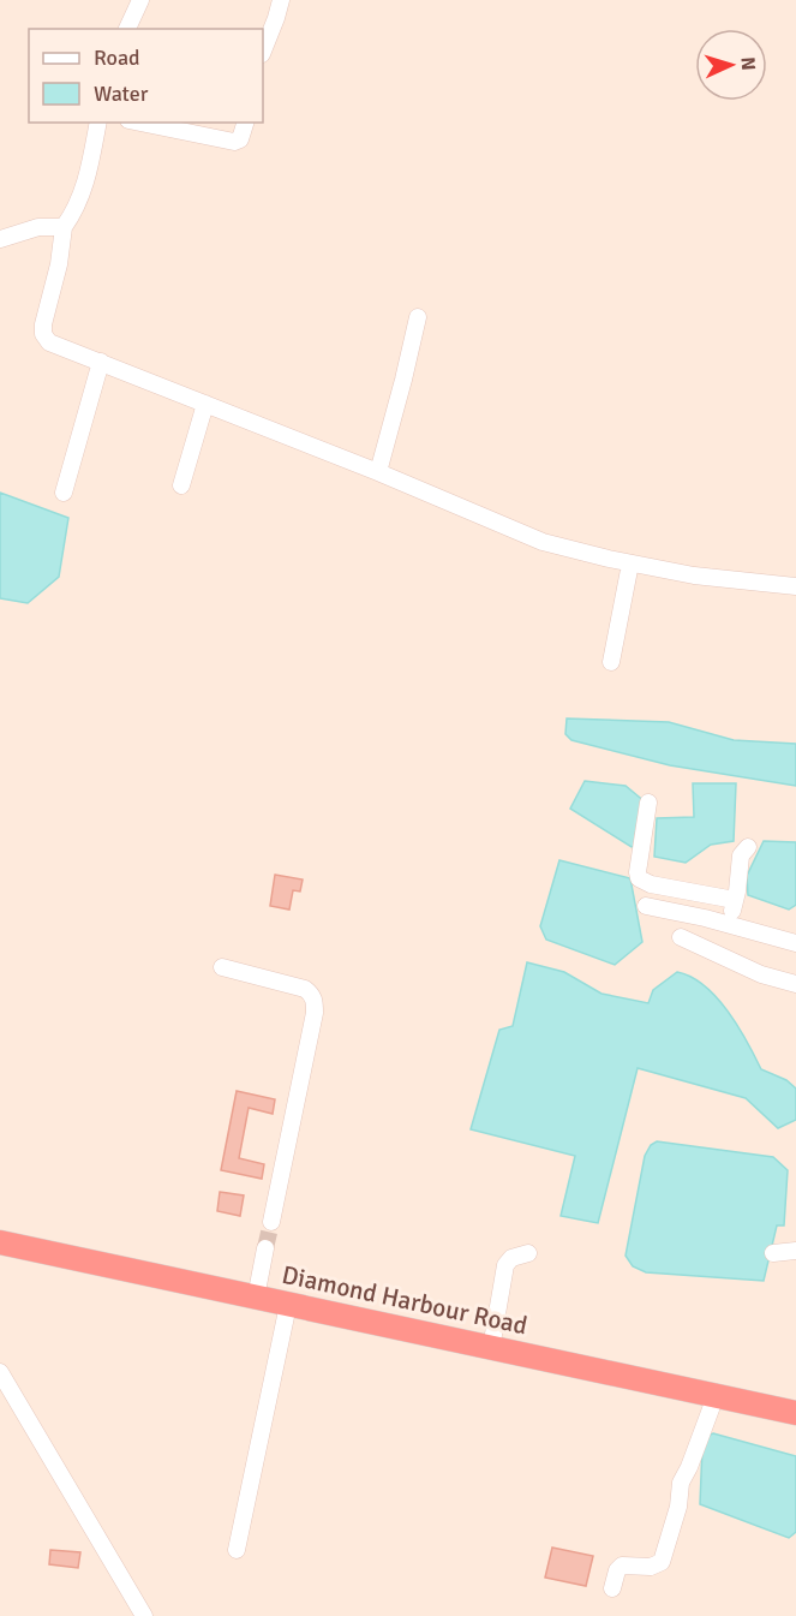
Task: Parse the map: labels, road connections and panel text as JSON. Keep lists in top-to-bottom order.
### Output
{
  "streets": {
    "highway": ["Diamond Harbour Road"]
  },
  "legend": ["Road", "Water"],
  "north": "right"
}
